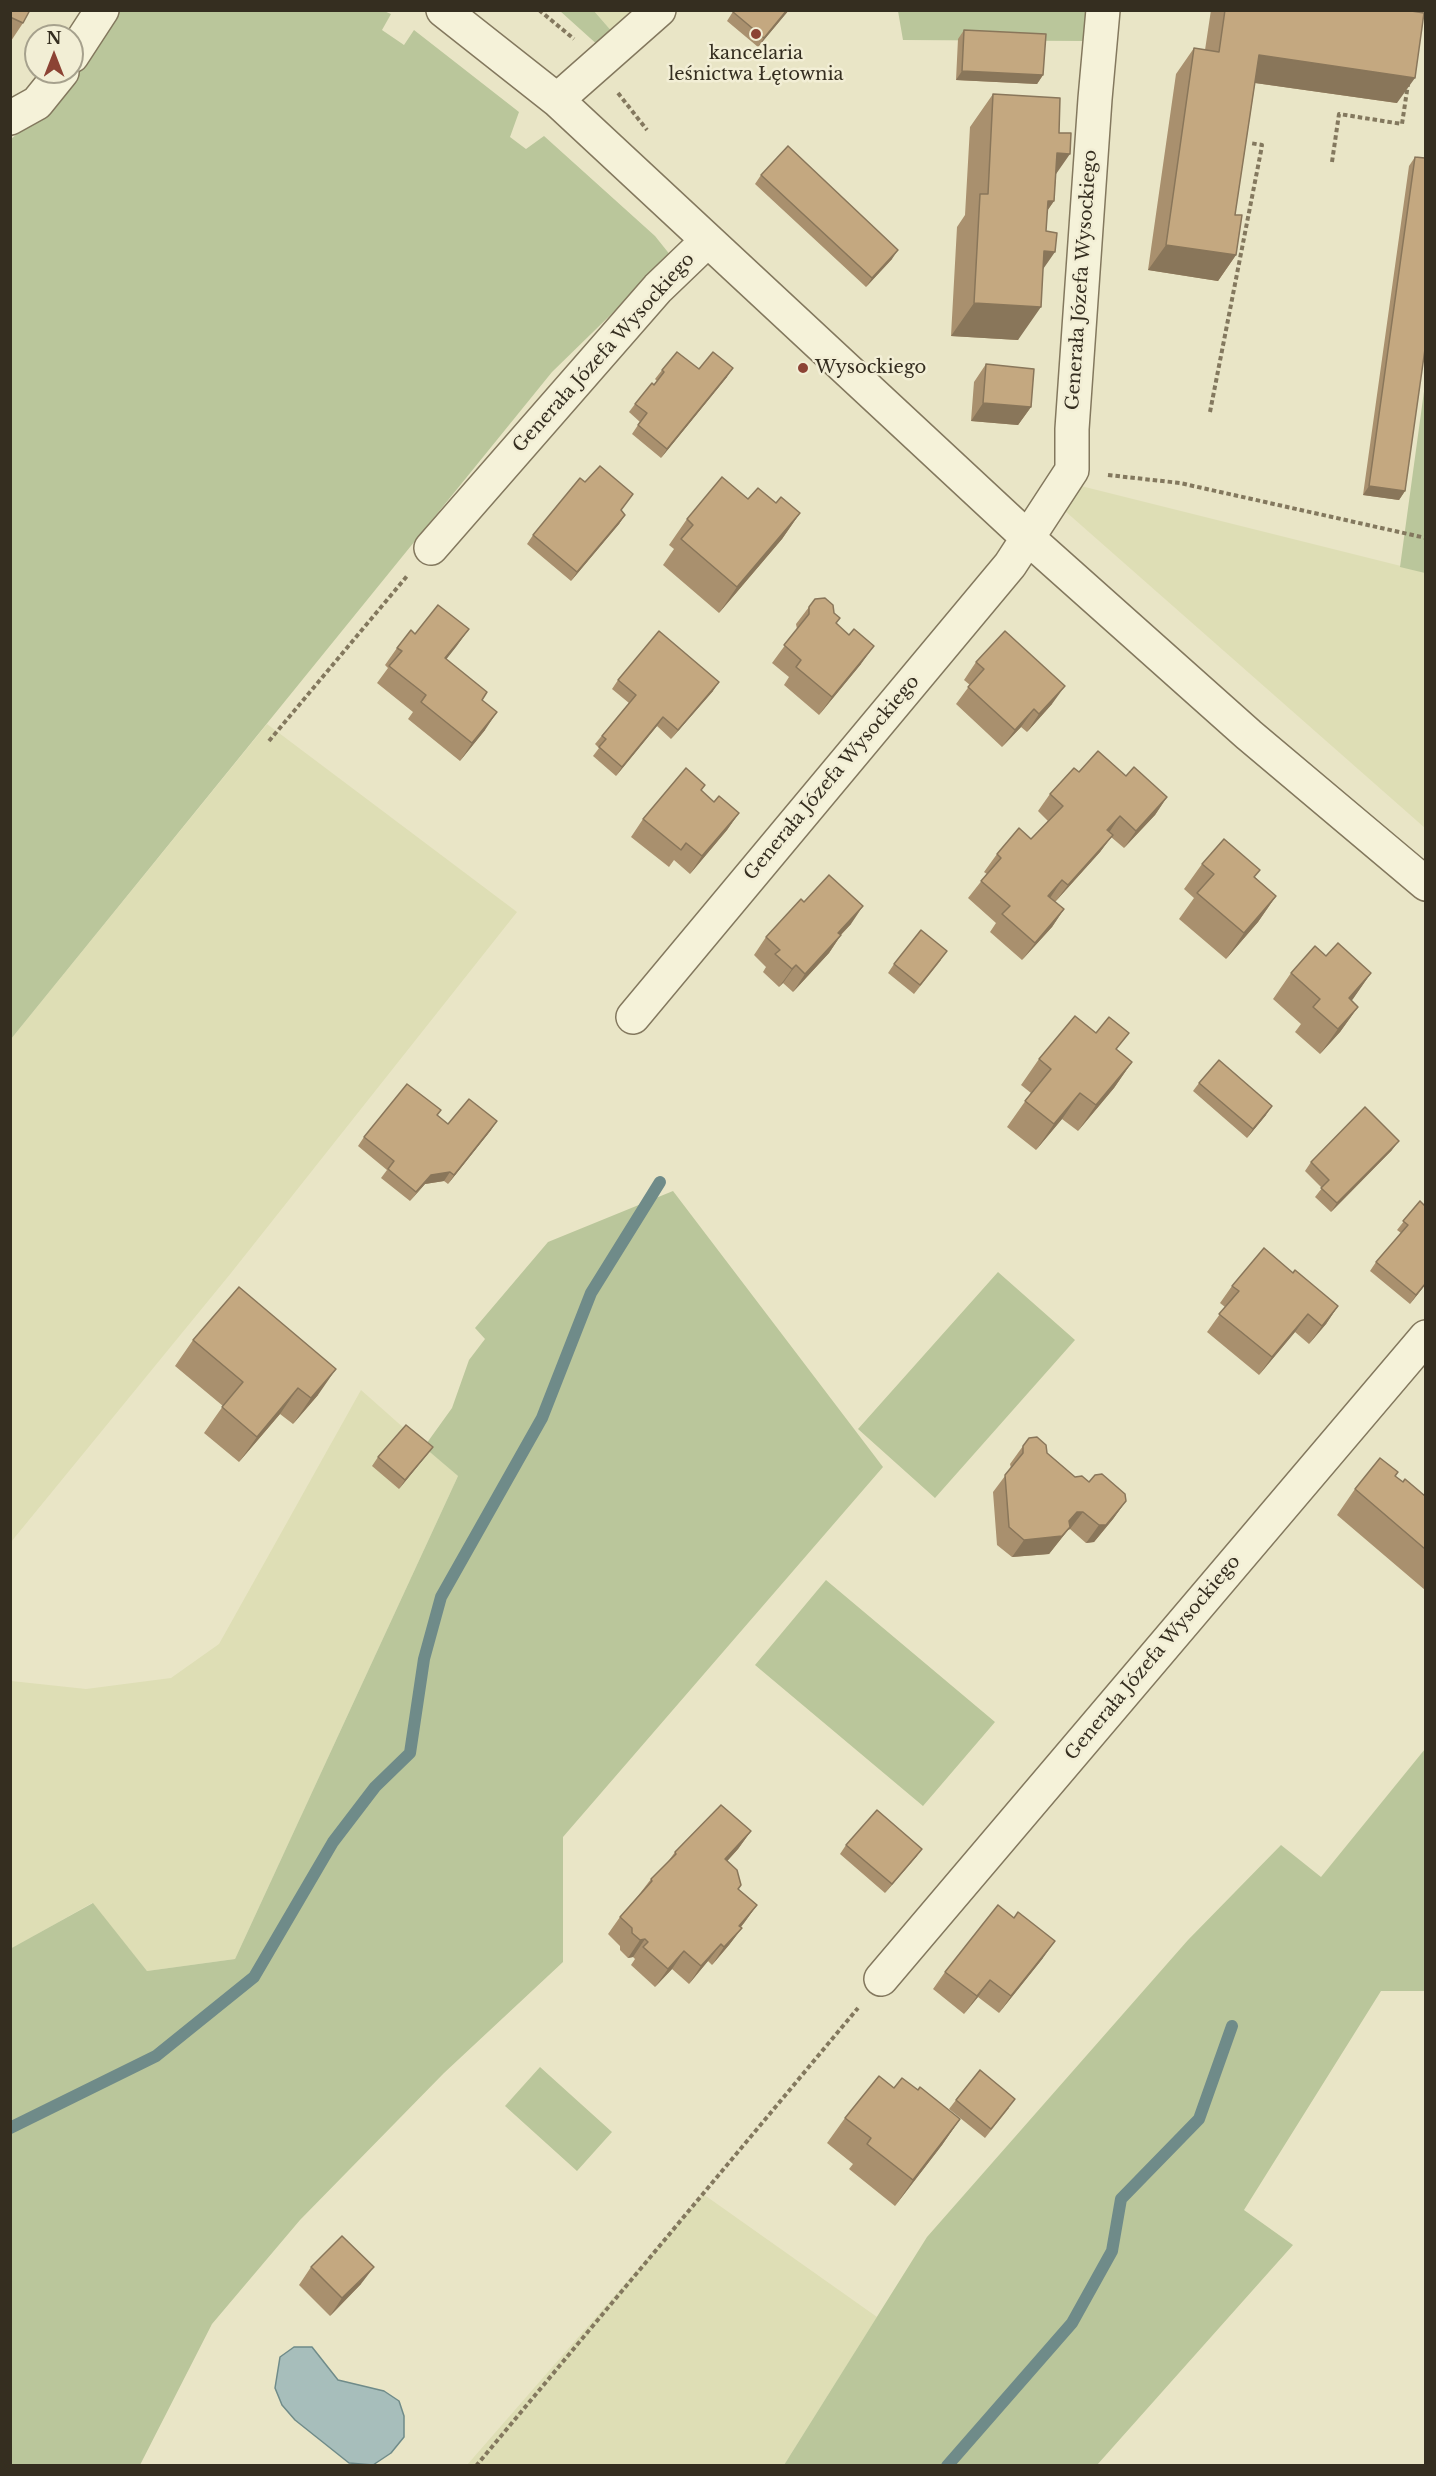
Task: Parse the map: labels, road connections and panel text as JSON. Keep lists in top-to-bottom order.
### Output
{
  "streets": {
    "street": ["Generała Józefa Wysockiego"]
  },
  "places": ["kancelaria leśnictwa Łętownia", "Wysockiego"],
  "north": "top"
}
